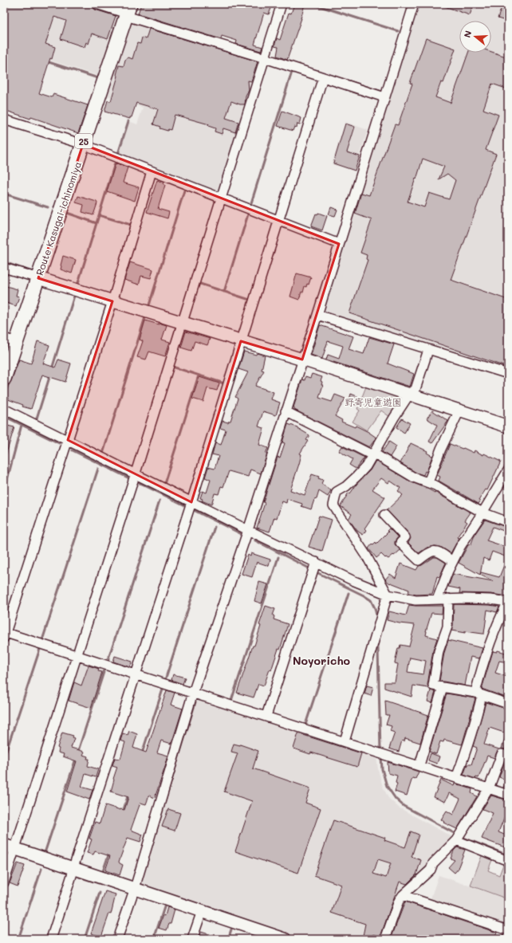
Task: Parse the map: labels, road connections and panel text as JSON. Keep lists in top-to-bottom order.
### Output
{
  "streets": {
    "main road": ["25", "Route Kasugai-ichinomiya"]
  },
  "districts": ["Noyoricho"],
  "parks": ["野寄児童遊園"],
  "north": "left"
}
